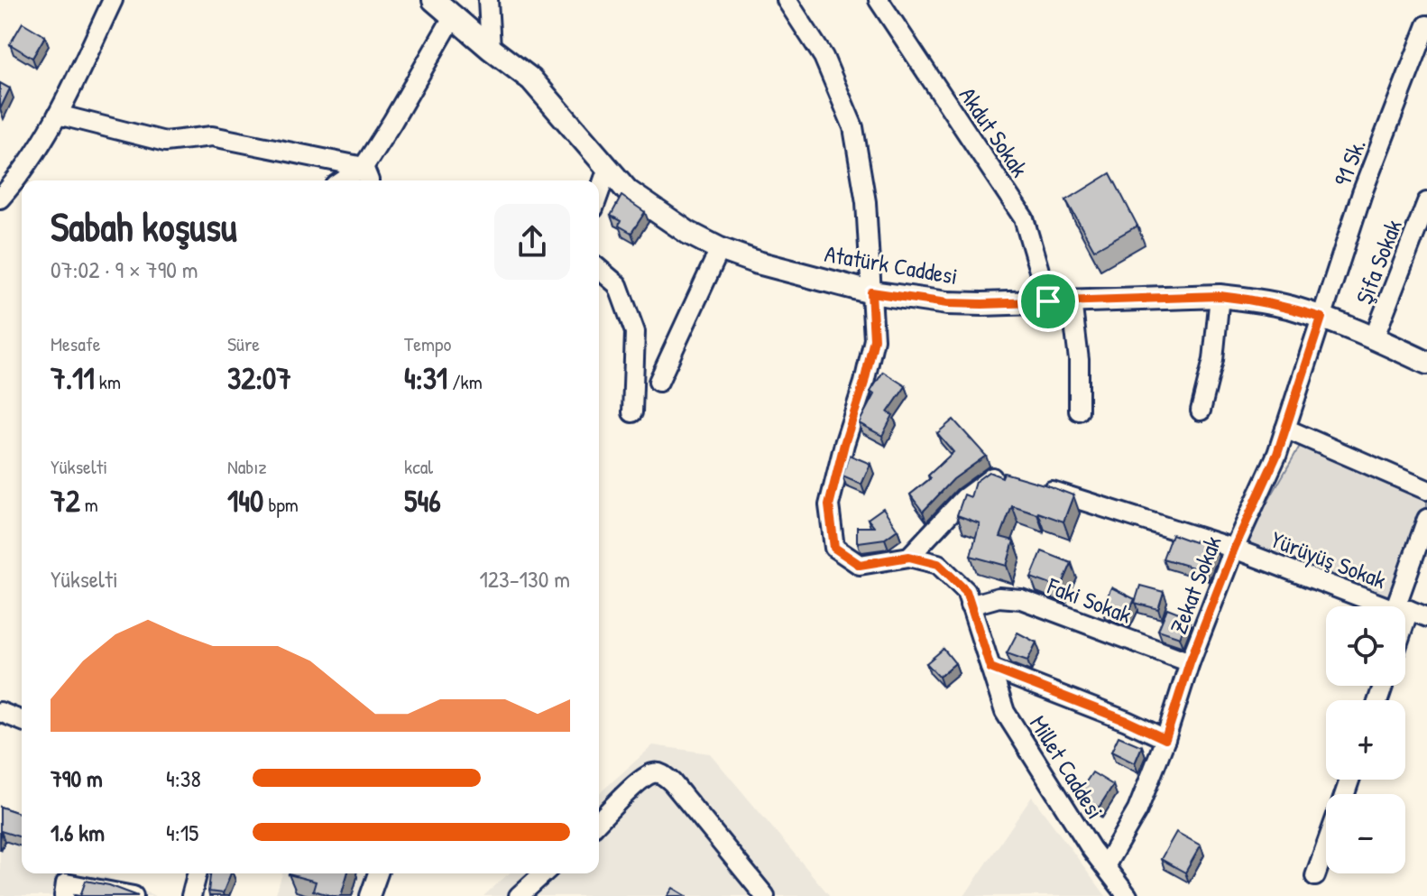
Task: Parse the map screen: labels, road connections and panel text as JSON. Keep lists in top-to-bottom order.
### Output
{
  "streets": {
    "main road": ["Atatürk Caddesi"],
    "street": [
      "Akdut Sokak",
      "91 Sk.",
      "Şifa Sokak",
      "Yürüyüş Sokak",
      "Zekat Sokak",
      "Faki Sokak",
      "Millet Caddesi"
    ]
  },
  "crossings": [
    ["Akdut Sokak", "Atatürk Caddesi"],
    ["91 Sk.", "Atatürk Caddesi"],
    ["91 Sk.", "Zekat Sokak"],
    ["Şifa Sokak", "Atatürk Caddesi"],
    ["Atatürk Caddesi", "Zekat Sokak"],
    ["Atatürk Caddesi", "Millet Caddesi"],
    ["Yürüyüş Sokak", "Zekat Sokak"],
    ["Zekat Sokak", "Faki Sokak"],
    ["Zekat Sokak", "Millet Caddesi"],
    ["Faki Sokak", "Millet Caddesi"]
  ],
  "page": {
    "heading": ["Sabah koşusu", "07:02 · 9 × 790 m"],
    "stats": [
      ["Mesafe", "7.11 km"],
      ["Süre", "32:07"],
      ["Tempo", "4:31 /km"],
      ["Yükselti", "72 m"],
      ["Nabız", "140 bpm"],
      ["kcal", "546"]
    ],
    "chart": ["Yükselti", "123–130 m"],
    "map_buttons": ["+", "−"],
    "list": [
      {
        "name": "790 m",
        "note": "4:38"
      },
      {
        "name": "1.6 km",
        "note": "4:15"
      }
    ]
  }
}
